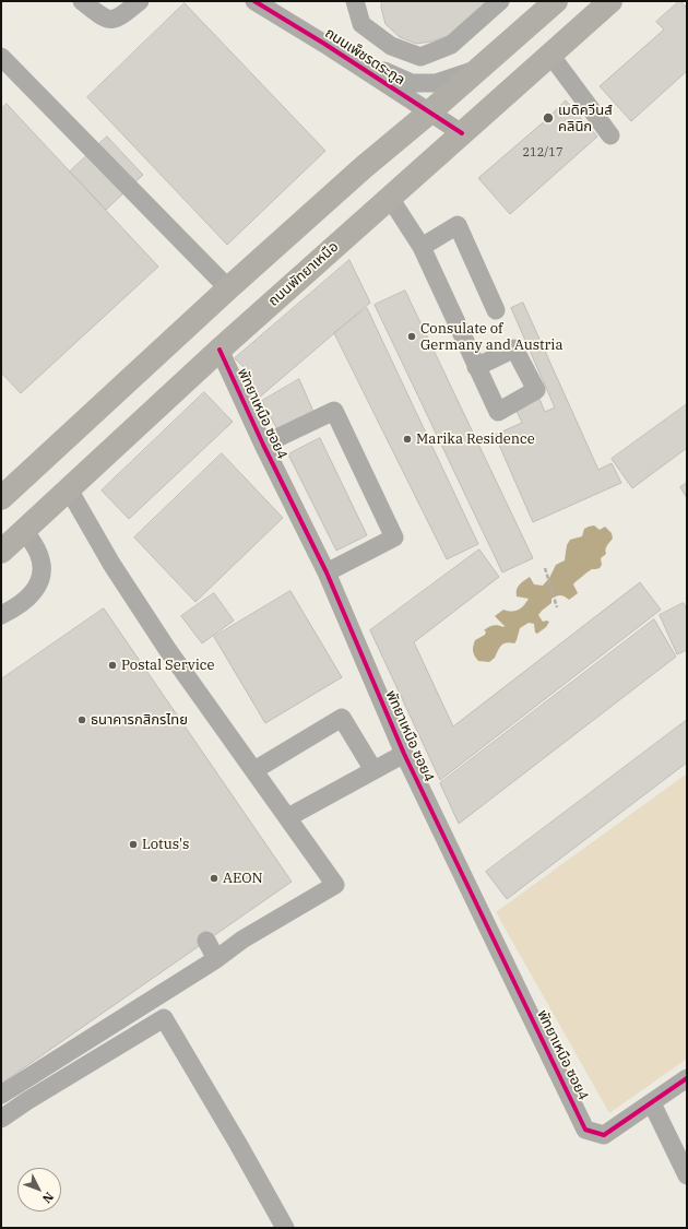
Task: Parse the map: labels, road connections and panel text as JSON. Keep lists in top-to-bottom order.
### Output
{
  "streets": {
    "main road": ["ถนนพัทยาเหนือ"],
    "street": ["ถนนเพ็ชรตระกูล", "พัทยาเหนือ ซอย4"]
  },
  "crossings": [
    ["ถนนเพ็ชรตระกูล", "ถนนพัทยาเหนือ"],
    ["ถนนพัทยาเหนือ", "พัทยาเหนือ ซอย4"]
  ],
  "places": [
    "เมดิควีนส์ คลินิก",
    "Consulate of Germany and Austria",
    "Marika Residence",
    "Postal Service",
    "ธนาคารกสิกรไทย",
    "Lotus's",
    "AEON"
  ],
  "house_numbers": ["212/17"],
  "north": "bottom right"
}
